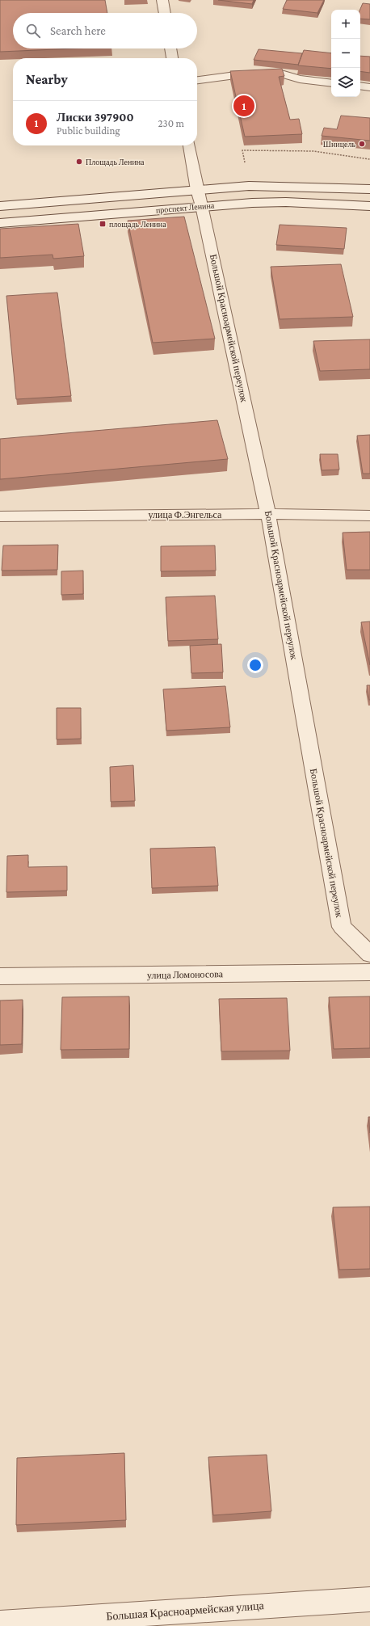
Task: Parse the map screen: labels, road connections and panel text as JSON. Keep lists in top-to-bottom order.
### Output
{
  "streets": {
    "street": [
      "проспект Ленина",
      "Большой Красноармейской переулок",
      "улица Ф.Энгельса",
      "улица Ломоносова",
      "Большая Красноармейская улица"
    ]
  },
  "crossings": [
    ["проспект Ленина", "Большой Красноармейской переулок"],
    ["Большой Красноармейской переулок", "улица Ф.Энгельса"]
  ],
  "places": {
    "other": ["Шницель", "Площадь Ленина"],
    "transit": ["площадь Ленина"]
  },
  "page": {
    "map_buttons": ["+", "−"],
    "search": "Search here",
    "heading": "Nearby",
    "pins": "1",
    "list": [
      {
        "mark": "1",
        "name": "Лиски 397900",
        "note": "Public building",
        "value": "230 m"
      }
    ]
  }
}
